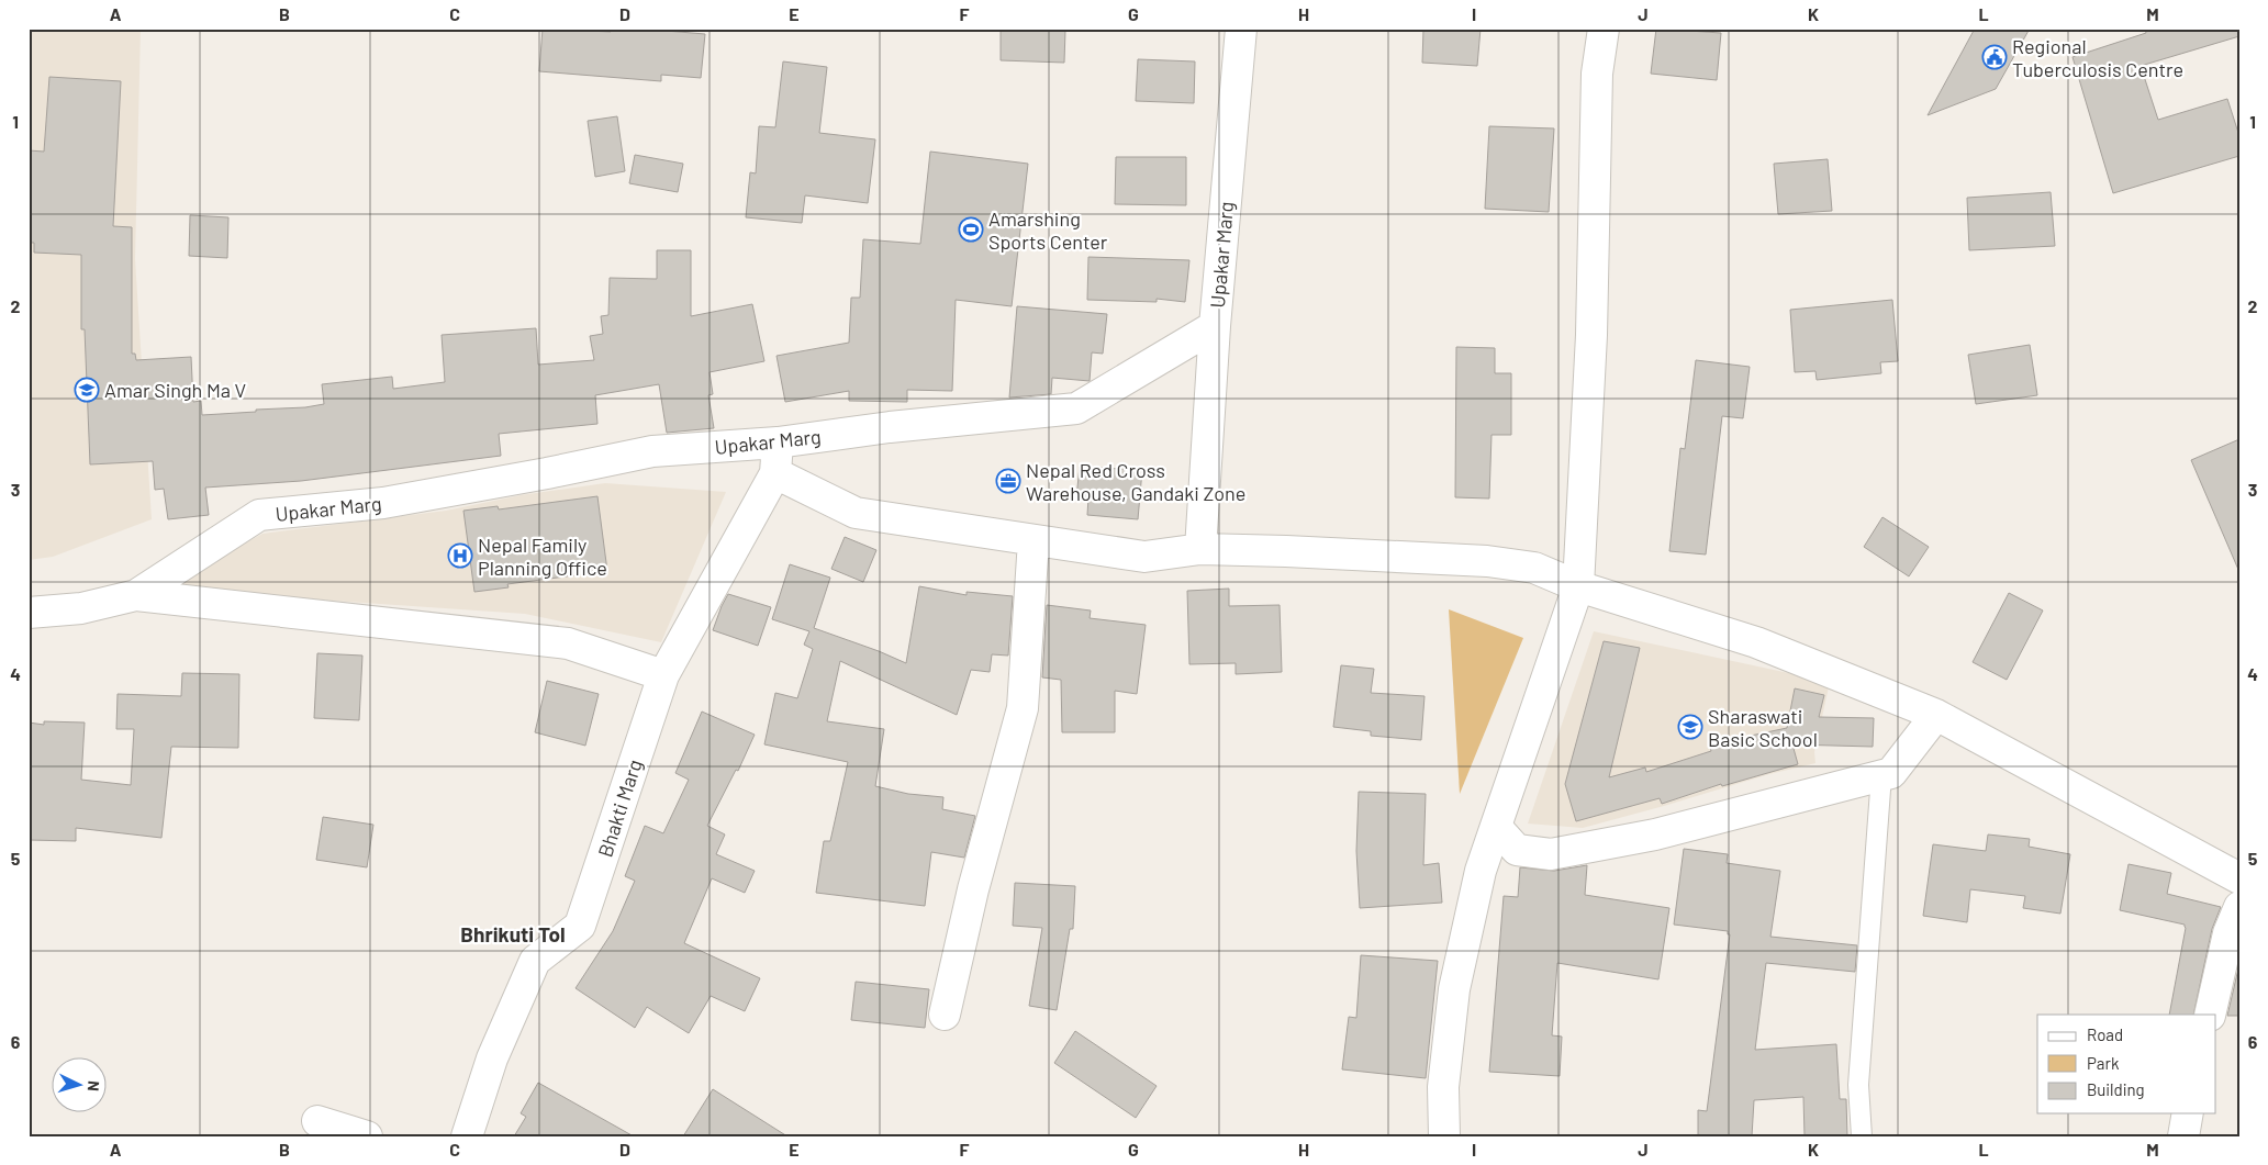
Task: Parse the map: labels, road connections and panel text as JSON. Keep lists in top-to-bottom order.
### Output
{
  "streets": {
    "street": ["Upakar Marg", "Bhakti Marg"]
  },
  "districts": ["Bhrikuti Tol"],
  "places": {
    "public building": ["Regional Tuberculosis Centre"],
    "sports": ["Amarshing Sports Center"],
    "school or university": ["Amar Singh Ma V", "Sharaswati Basic School"],
    "office": ["Nepal Red Cross Warehouse, Gandaki Zone"],
    "hospital": ["Nepal Family Planning Office"]
  },
  "legend": ["Road", "Park", "Building"],
  "north": "right",
  "grid": {
    "columns": [
      "A",
      "B",
      "C",
      "D",
      "E",
      "F",
      "G",
      "H",
      "I",
      "J",
      "K",
      "L",
      "M"
    ],
    "rows": [
      "1",
      "2",
      "3",
      "4",
      "5",
      "6"
    ]
  }
}
